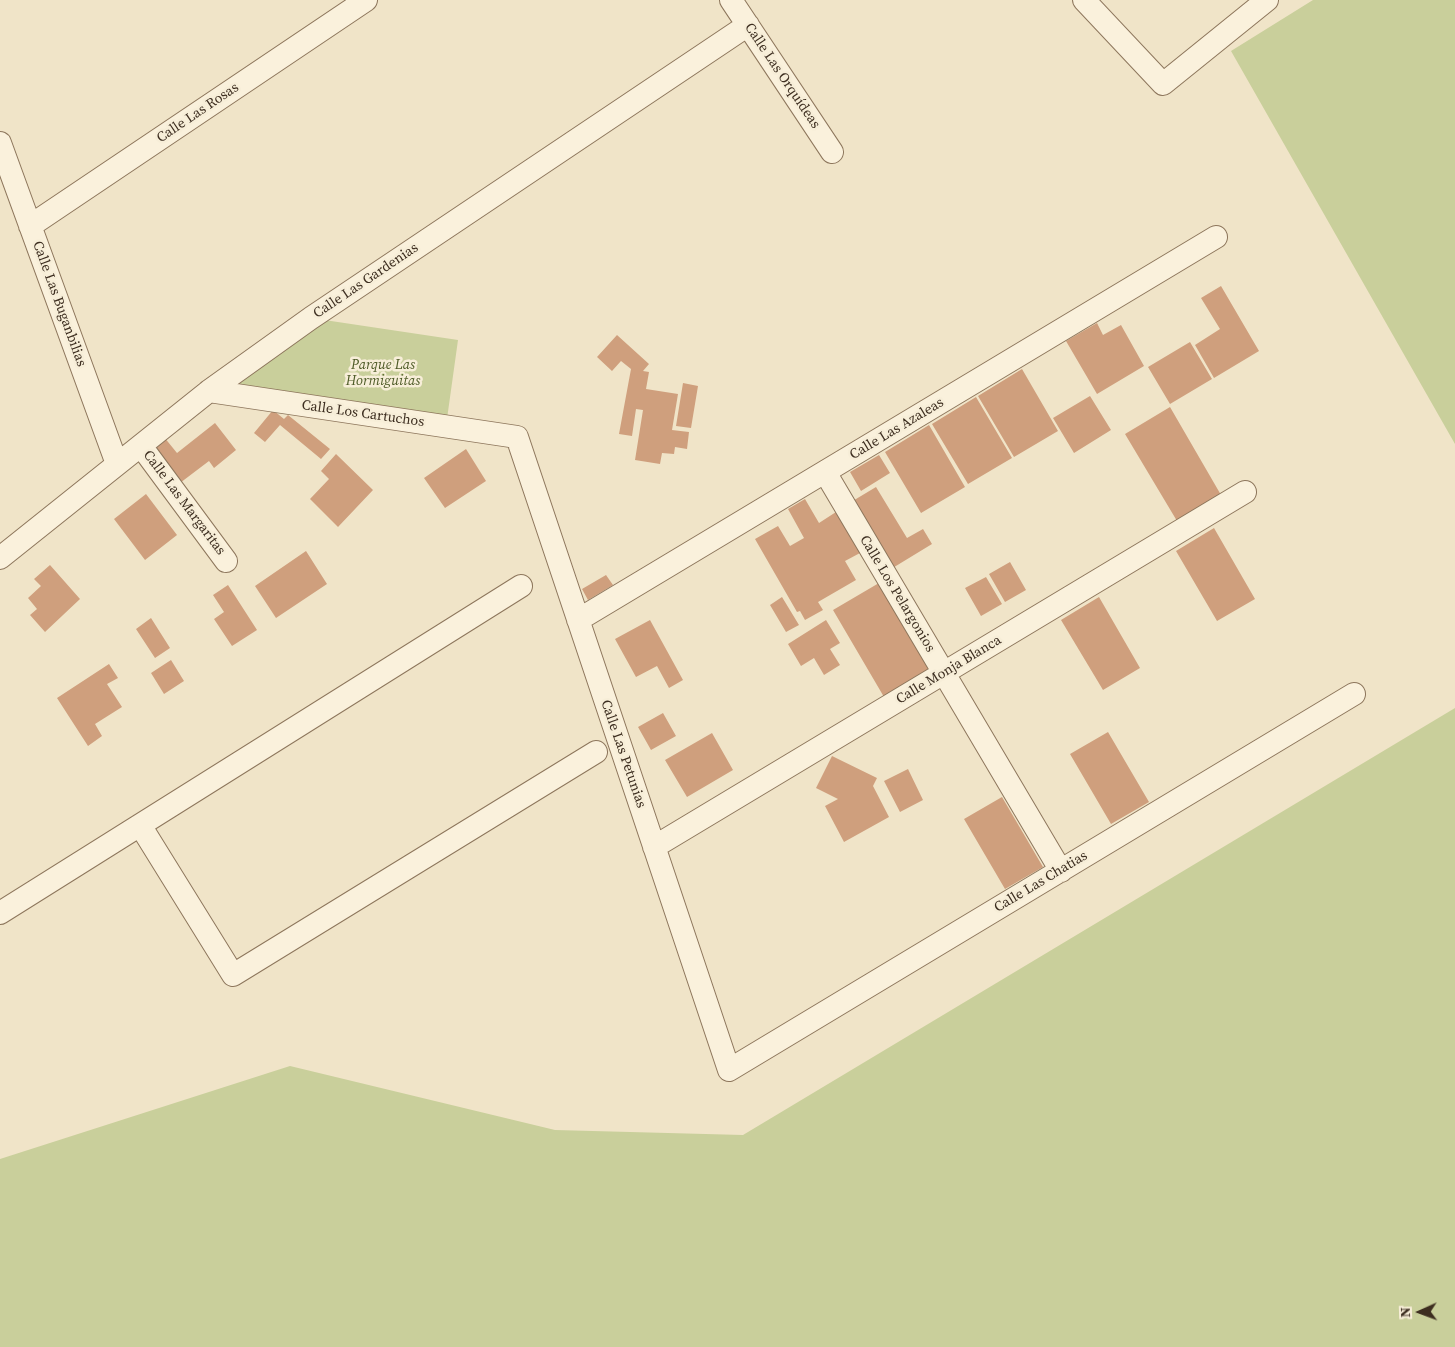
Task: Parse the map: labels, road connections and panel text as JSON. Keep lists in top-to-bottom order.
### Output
{
  "streets": {
    "street": [
      "Calle Las Orquídeas",
      "Calle Las Rosas",
      "Calle Las Gardenias",
      "Calle Las Buganbilias",
      "Calle Los Cartuchos",
      "Calle Las Azaleas",
      "Calle Las Margaritas",
      "Calle Los Pelargonios",
      "Calle Monja Blanca",
      "Calle Las Petunias",
      "Calle Las Chatias"
    ]
  },
  "crossings": [
    ["Calle Las Orquídeas", "Calle Las Gardenias"],
    ["Calle Las Rosas", "Calle Las Buganbilias"],
    ["Calle Las Gardenias", "Calle Las Buganbilias"],
    ["Calle Las Gardenias", "Calle Los Cartuchos"],
    ["Calle Las Gardenias", "Calle Las Margaritas"],
    ["Calle Los Cartuchos", "Calle Las Petunias"],
    ["Calle Las Azaleas", "Calle Los Pelargonios"],
    ["Calle Las Azaleas", "Calle Las Petunias"],
    ["Calle Los Pelargonios", "Calle Monja Blanca"],
    ["Calle Los Pelargonios", "Calle Las Chatias"],
    ["Calle Monja Blanca", "Calle Las Petunias"],
    ["Calle Las Petunias", "Calle Las Chatias"]
  ],
  "parks": ["Parque Las Hormiguitas"],
  "north": "left"
}
